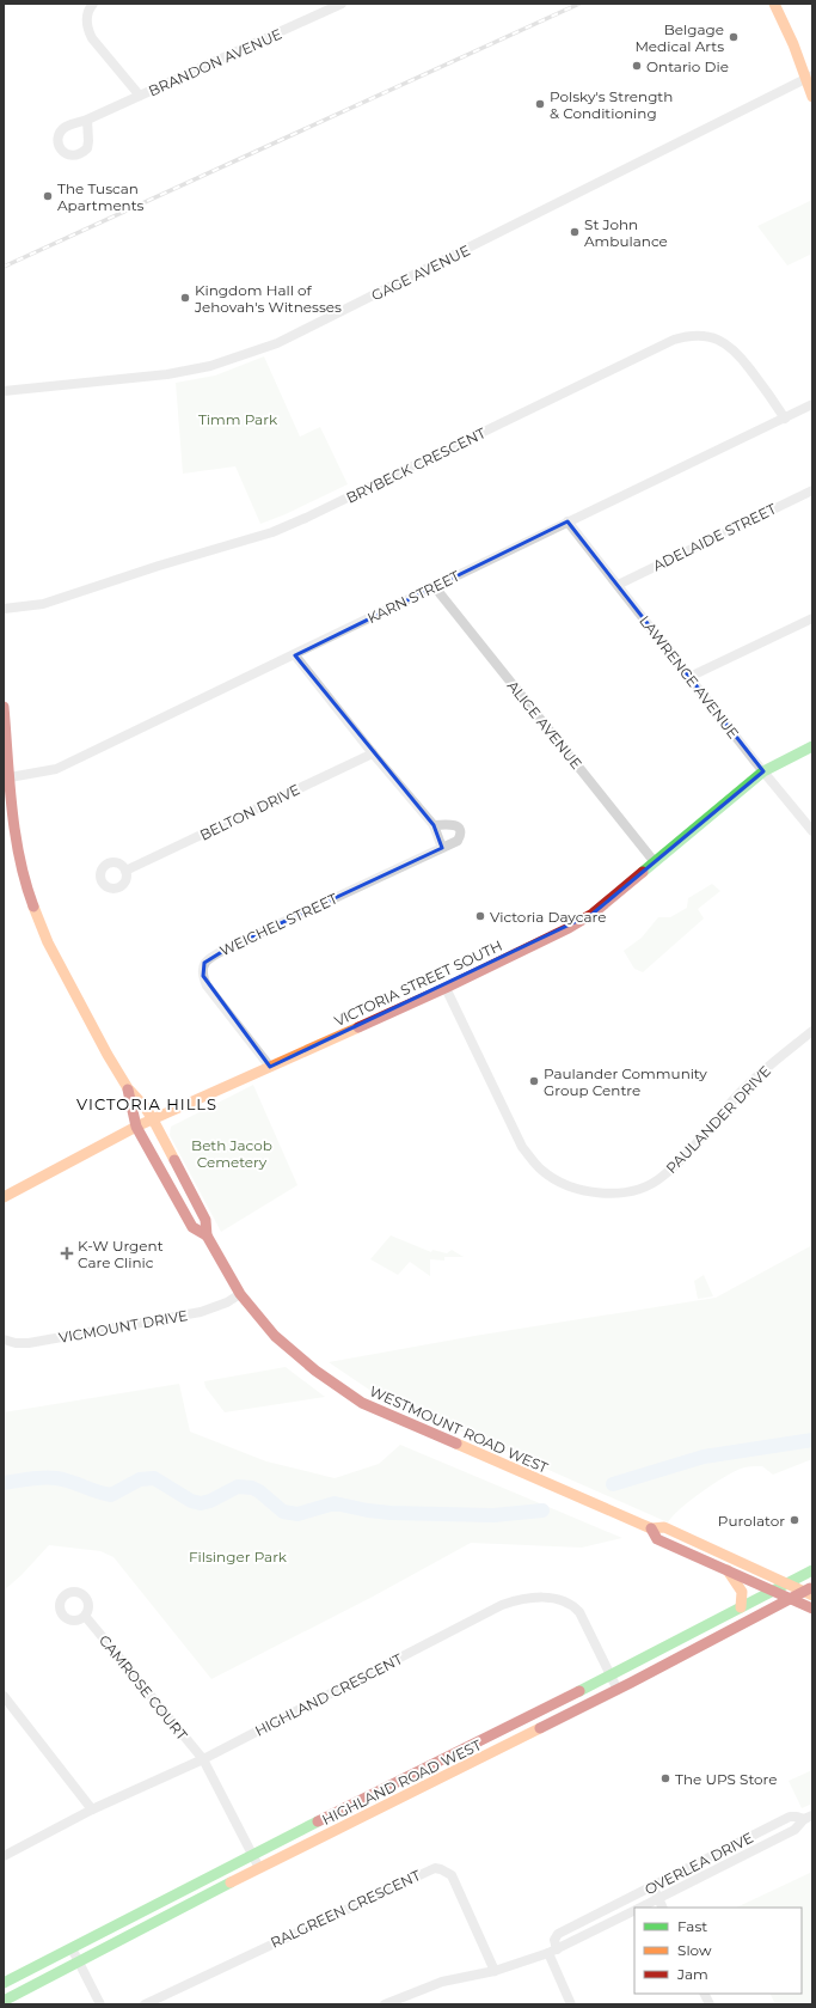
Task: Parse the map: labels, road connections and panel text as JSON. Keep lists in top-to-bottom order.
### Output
{
  "streets": {
    "main road": ["VICTORIA STREET SOUTH", "WESTMOUNT ROAD WEST", "HIGHLAND ROAD WEST"],
    "street": [
      "BRANDON AVENUE",
      "GAGE AVENUE",
      "BRYBECK CRESCENT",
      "ADELAIDE STREET",
      "KARN STREET",
      "LAWRENCE AVENUE",
      "ALICE AVENUE",
      "BELTON DRIVE",
      "WEICHEL STREET",
      "PAULANDER DRIVE",
      "VICMOUNT DRIVE",
      "CAMROSE COURT",
      "HIGHLAND CRESCENT",
      "OVERLEA DRIVE",
      "RALGREEN CRESCENT"
    ]
  },
  "crossings": [
    ["BRYBECK CRESCENT", "KARN STREET"],
    ["ADELAIDE STREET", "LAWRENCE AVENUE"],
    ["KARN STREET", "LAWRENCE AVENUE"],
    ["KARN STREET", "ALICE AVENUE"],
    ["KARN STREET", "WESTMOUNT ROAD WEST"],
    ["LAWRENCE AVENUE", "VICTORIA STREET SOUTH"],
    ["ALICE AVENUE", "VICTORIA STREET SOUTH"],
    ["WEICHEL STREET", "VICTORIA STREET SOUTH"],
    ["VICTORIA STREET SOUTH", "PAULANDER DRIVE"],
    ["VICTORIA STREET SOUTH", "WESTMOUNT ROAD WEST"],
    ["VICMOUNT DRIVE", "WESTMOUNT ROAD WEST"],
    ["WESTMOUNT ROAD WEST", "HIGHLAND ROAD WEST"],
    ["CAMROSE COURT", "HIGHLAND CRESCENT"],
    ["CAMROSE COURT", "HIGHLAND ROAD WEST"],
    ["HIGHLAND CRESCENT", "HIGHLAND ROAD WEST"],
    ["OVERLEA DRIVE", "RALGREEN CRESCENT"]
  ],
  "districts": ["VICTORIA HILLS"],
  "parks": ["Timm Park", "Beth Jacob Cemetery", "Filsinger Park"],
  "places": {
    "other": [
      "Belgage Medical Arts",
      "Ontario Die",
      "Polsky's Strength & Conditioning",
      "The Tuscan Apartments",
      "St John Ambulance",
      "Kingdom Hall of Jehovah's Witnesses",
      "Victoria Daycare",
      "Paulander Community Group Centre",
      "Purolator",
      "The UPS Store"
    ],
    "health": ["K-W Urgent Care Clinic"]
  },
  "legend": ["Fast", "Slow", "Jam"]
}
